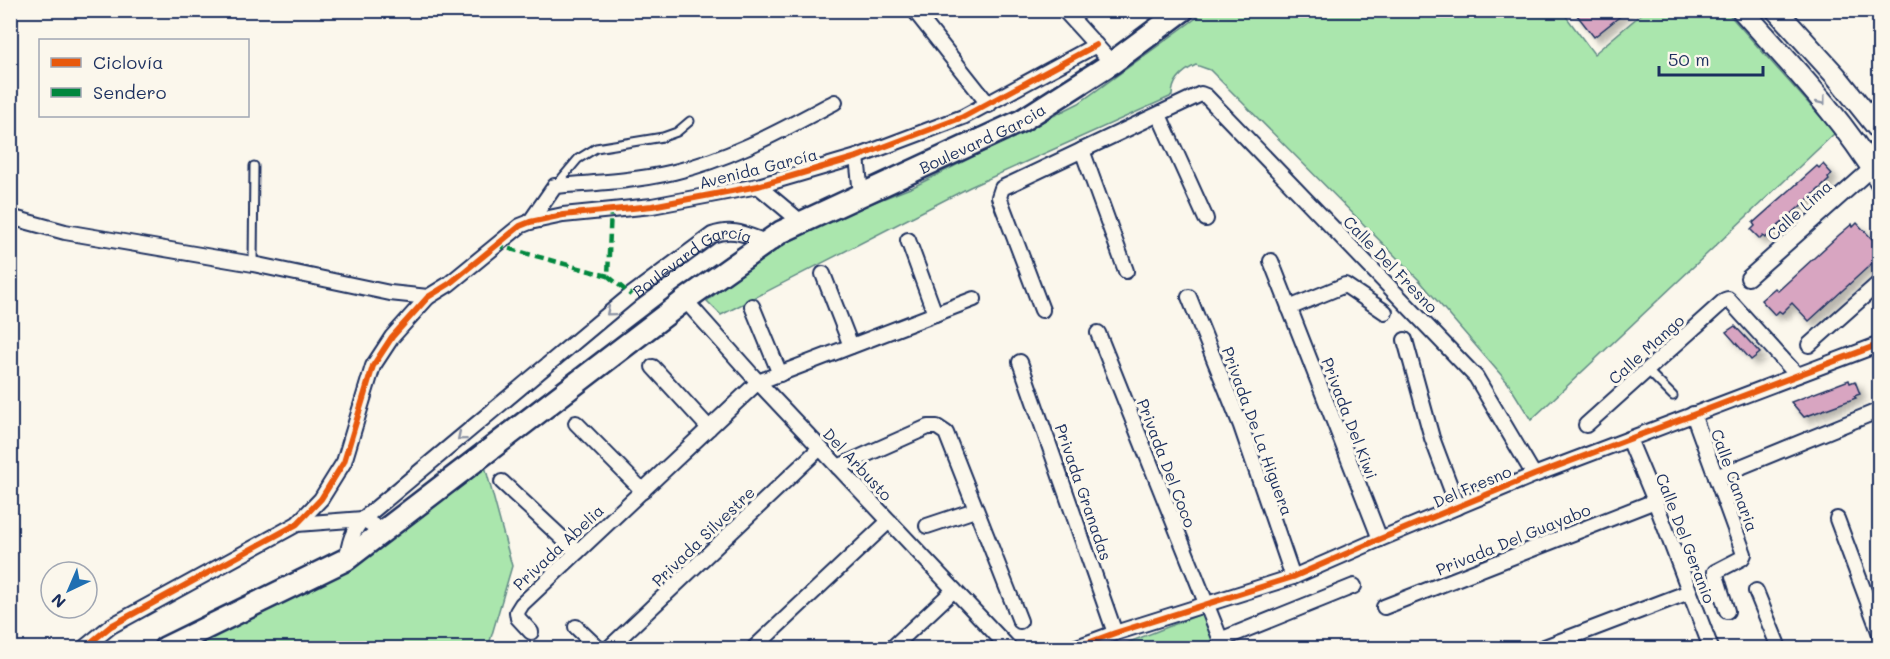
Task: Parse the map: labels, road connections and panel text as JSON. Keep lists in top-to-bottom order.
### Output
{
  "streets": {
    "main road": ["Boulevard Garcia", "Boulevard García"],
    "street": [
      "Avenida García",
      "Calle Lima",
      "Calle Del Fresno",
      "Calle Mango",
      "Privada Del Kiwi",
      "Privada De La Higuera",
      "Privada Del Coco",
      "Del Arbusto",
      "Calle Canaria",
      "Del Fresno",
      "Privada Granadas",
      "Privada Silvestre",
      "Calle Del Geranio",
      "Privada Del Guayabo",
      "Privada Abelia"
    ]
  },
  "crossings": [
    ["Boulevard Garcia", "Avenida García"],
    ["Boulevard Garcia", "Boulevard García"],
    ["Calle Del Fresno", "Del Fresno"],
    ["Boulevard García", "Del Arbusto"],
    ["Calle Mango", "Del Fresno"],
    ["Privada Del Kiwi", "Del Fresno"],
    ["Privada De La Higuera", "Del Fresno"],
    ["Privada Del Coco", "Del Fresno"],
    ["Del Arbusto", "Privada Silvestre"],
    ["Del Arbusto", "Privada Abelia"],
    ["Calle Canaria", "Del Fresno"],
    ["Del Fresno", "Privada Granadas"],
    ["Del Fresno", "Calle Del Geranio"],
    ["Calle Del Geranio", "Privada Del Guayabo"]
  ],
  "legend": ["Ciclovía", "Sendero"],
  "scale_bar": "50 m",
  "north": "bottom left"
}
